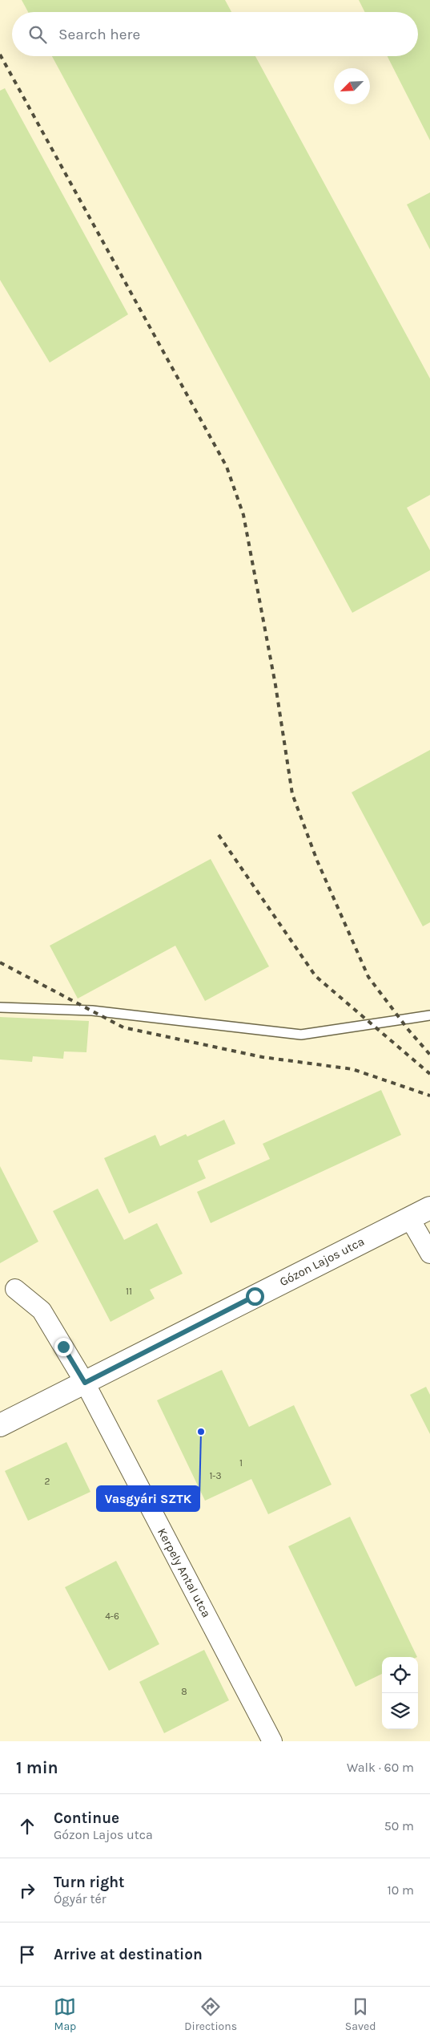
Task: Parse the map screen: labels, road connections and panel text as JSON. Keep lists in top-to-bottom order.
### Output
{
  "streets": {
    "street": ["Gózon Lajos utca", "Kerpely Antal utca"]
  },
  "crossings": [
    ["Gózon Lajos utca", "Kerpely Antal utca"]
  ],
  "places": ["Vasgyári SZTK"],
  "house_numbers": [
    "11",
    "1",
    "1-3",
    "2",
    "4-6",
    "8"
  ],
  "north": "bottom left",
  "page": {
    "search": "Search here",
    "heading": ["1 min", "Walk · 60 m"],
    "list": [
      ["Continue", "Gózon Lajos utca", "50 m"],
      ["Turn right", "Ógyár tér", "10 m"],
      "Arrive at destination"
    ],
    "nav": ["Map", "Directions", "Saved"]
  }
}
